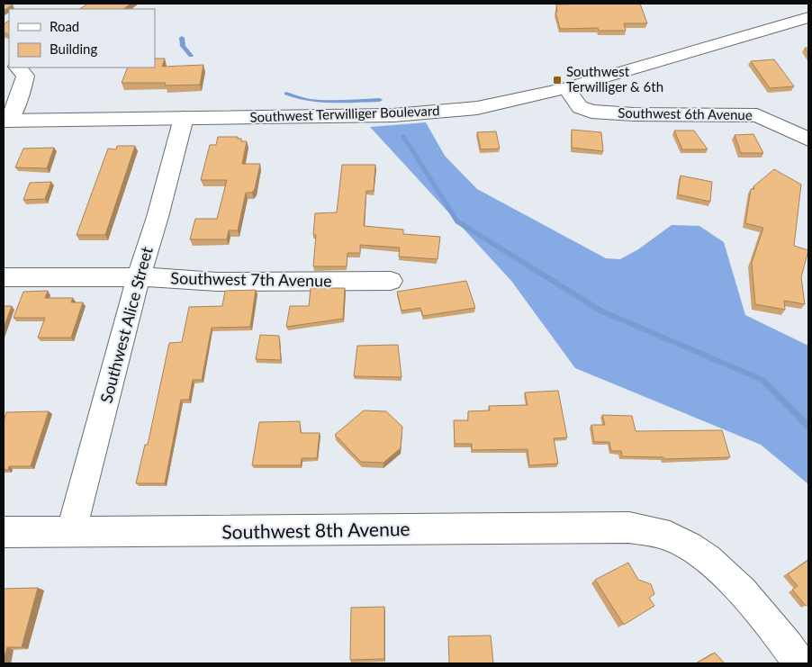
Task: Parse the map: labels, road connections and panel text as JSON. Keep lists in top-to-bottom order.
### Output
{
  "streets": {
    "street": [
      "Southwest Terwilliger Boulevard",
      "Southwest 6th Avenue",
      "Southwest 7th Avenue",
      "Southwest Alice Street",
      "Southwest 8th Avenue"
    ]
  },
  "crossings": [
    ["Southwest Terwilliger Boulevard", "Southwest 6th Avenue"],
    ["Southwest Terwilliger Boulevard", "Southwest Alice Street"],
    ["Southwest 7th Avenue", "Southwest Alice Street"],
    ["Southwest Alice Street", "Southwest 8th Avenue"]
  ],
  "places": {
    "transit": ["Southwest Terwilliger & 6th"]
  },
  "legend": ["Road", "Building"]
}
